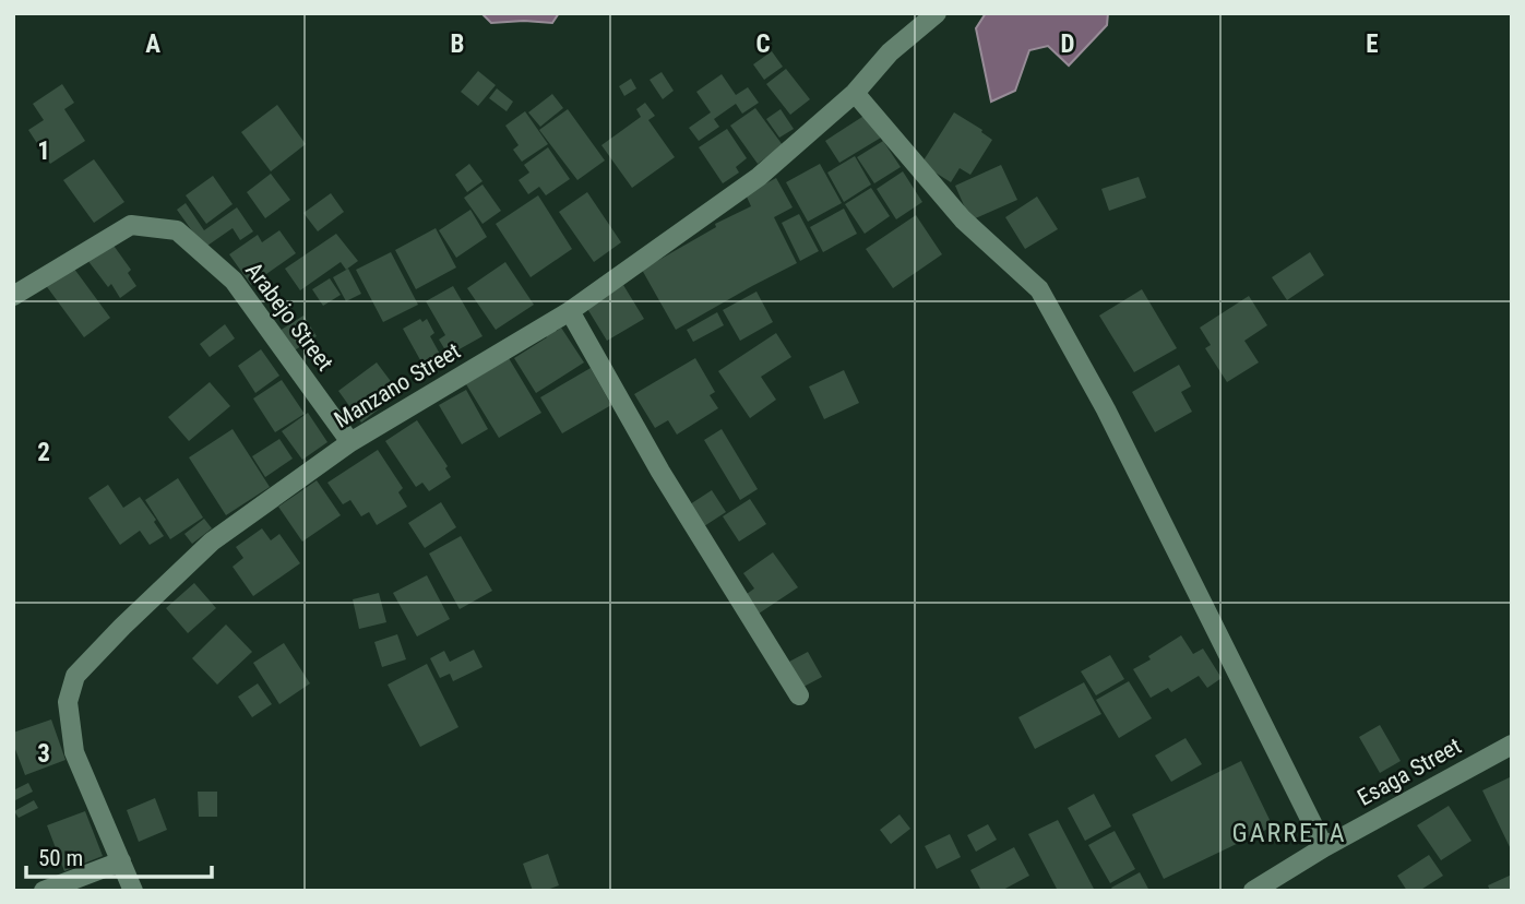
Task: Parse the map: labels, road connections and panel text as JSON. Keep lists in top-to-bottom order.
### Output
{
  "streets": {
    "street": ["Arabejo Street", "Manzano Street", "Esaga Street"]
  },
  "crossings": [
    ["Arabejo Street", "Manzano Street"]
  ],
  "districts": ["GARRETA"],
  "scale_bar": "50 m",
  "grid": {
    "columns": [
      "A",
      "B",
      "C",
      "D",
      "E"
    ],
    "rows": ["1", "2", "3"]
  }
}
